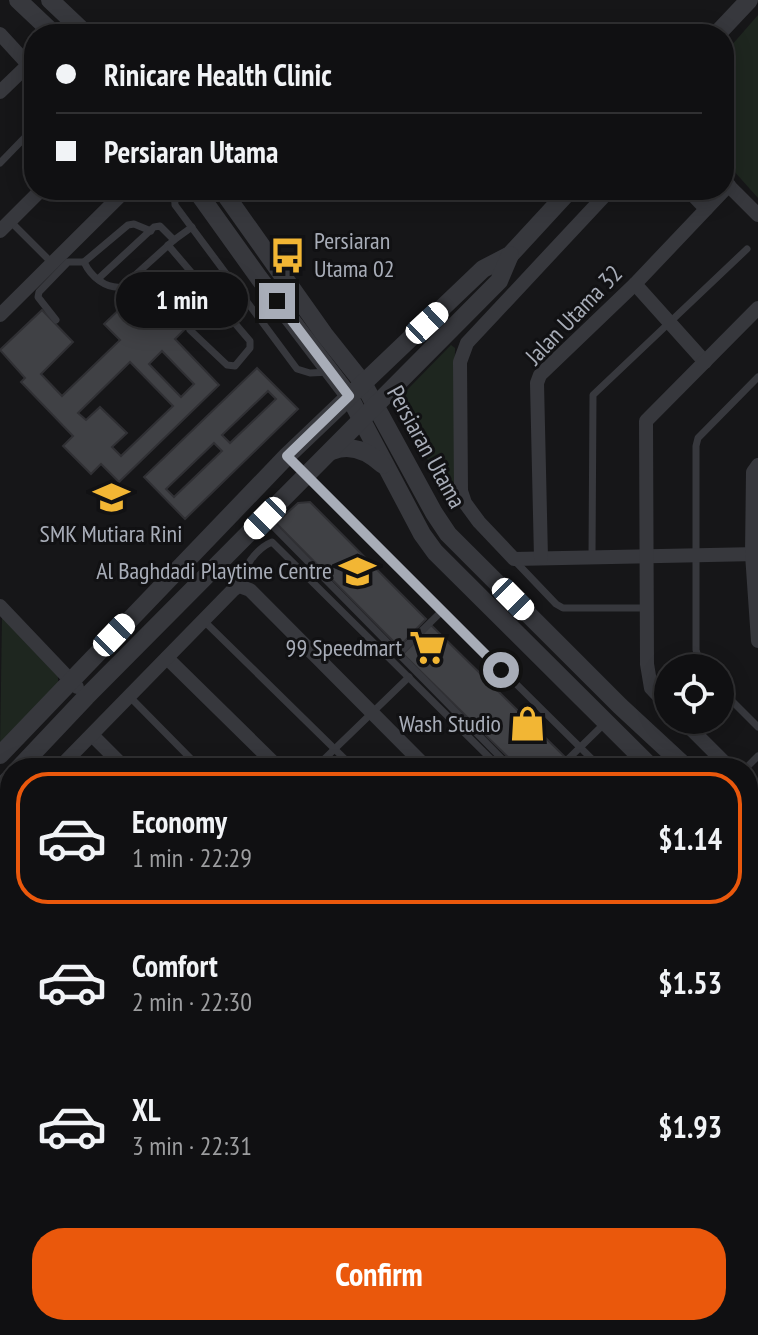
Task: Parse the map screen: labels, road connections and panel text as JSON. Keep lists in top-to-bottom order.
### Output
{
  "streets": {
    "street": ["Jalan Utama 32", "Persiaran Utama"]
  },
  "places": {
    "bus stop": ["Persiaran Utama 02"],
    "school or university": ["SMK Mutiara Rini", "Al Baghdadi Playtime Centre"],
    "supermarket": ["99 Speedmart"],
    "shop": ["Wash Studio"]
  },
  "page": {
    "banner": ["Rinicare Health Clinic", "Persiaran Utama"],
    "bubble": "1 min",
    "list": [
      {
        "name": "Economy",
        "note": "1 min · 22:29",
        "value": "$1.14"
      },
      {
        "name": "Comfort",
        "note": "2 min · 22:30",
        "value": "$1.53"
      },
      {
        "name": "XL",
        "note": "3 min · 22:31",
        "value": "$1.93"
      }
    ],
    "buttons": "Confirm"
  }
}
